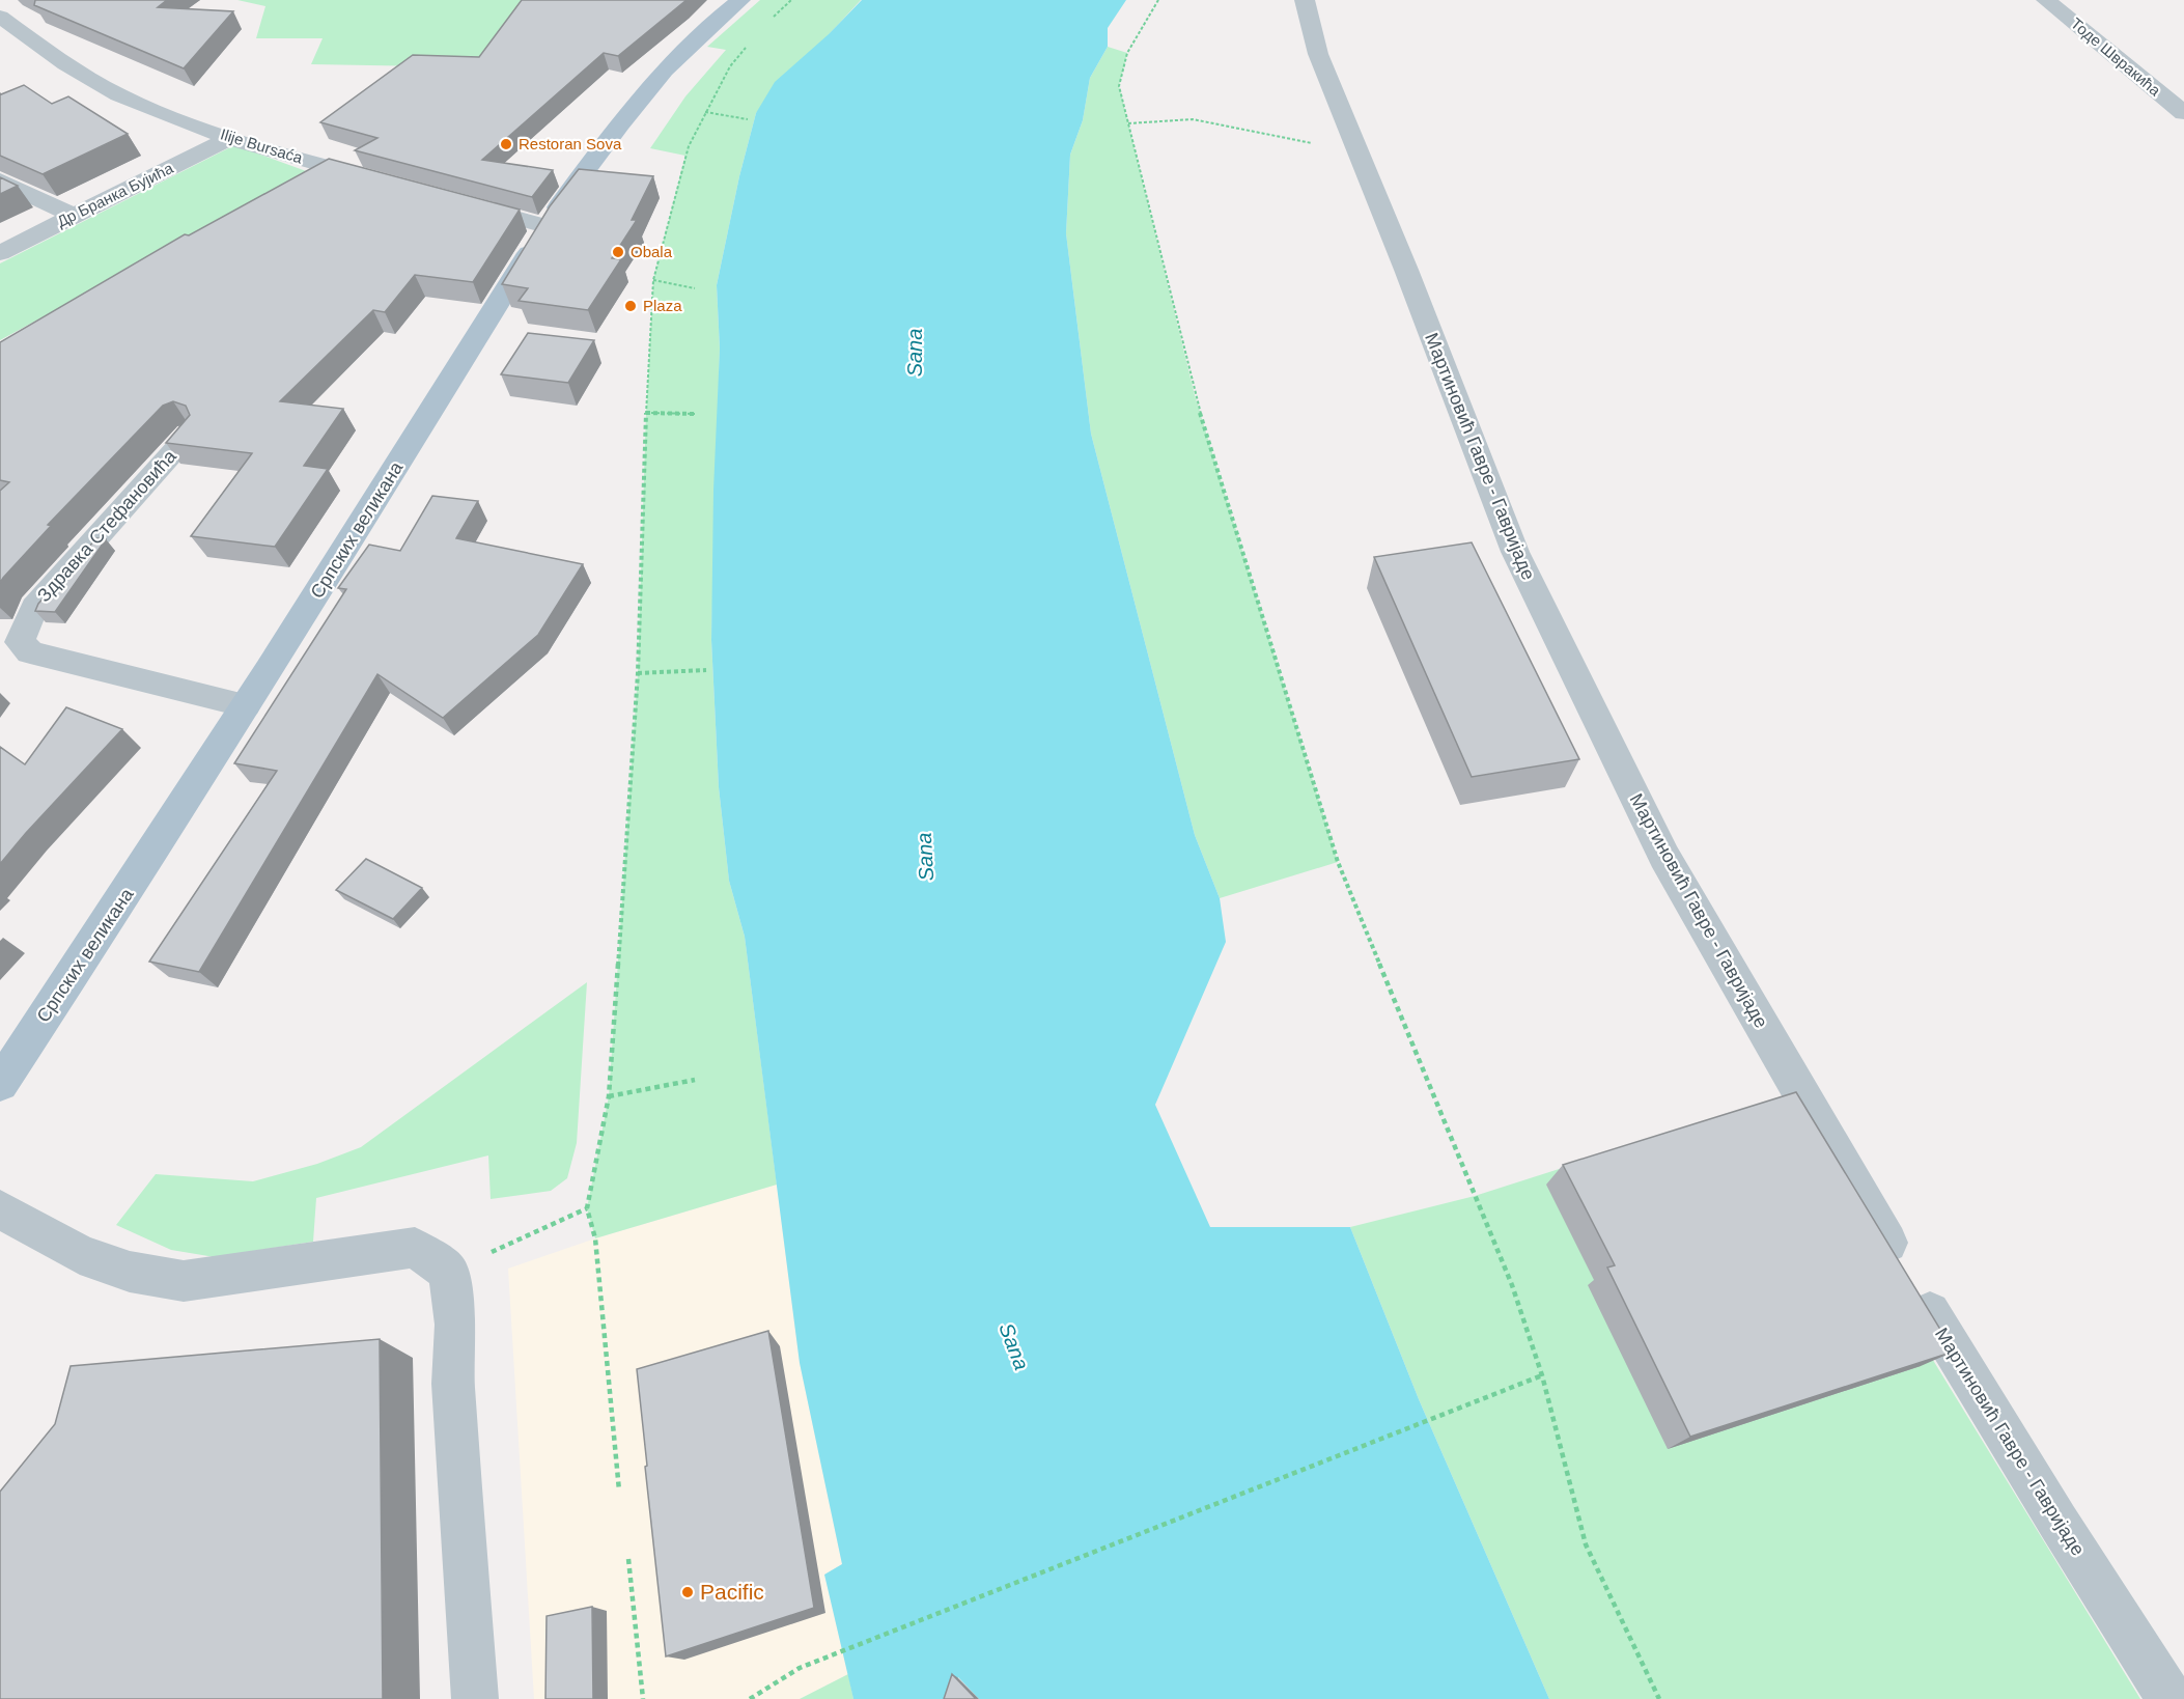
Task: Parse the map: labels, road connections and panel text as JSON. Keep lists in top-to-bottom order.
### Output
{
  "streets": {
    "main road": ["Српских великана"],
    "street": [
      "Тоде Швракића",
      "Ilije Bursaća",
      "Др Бранка Бујића",
      "Мартиновић Гавре - Гавријаде",
      "Здравка Стефановића"
    ]
  },
  "crossings": [
    ["Ilije Bursaća", "Др Бранка Бујића"],
    ["Здравка Стефановића", "Српских великана"]
  ],
  "water": ["Sana"],
  "places": [
    "Restoran Sova",
    "Obala",
    "Plaza",
    "Pacific"
  ]
}
